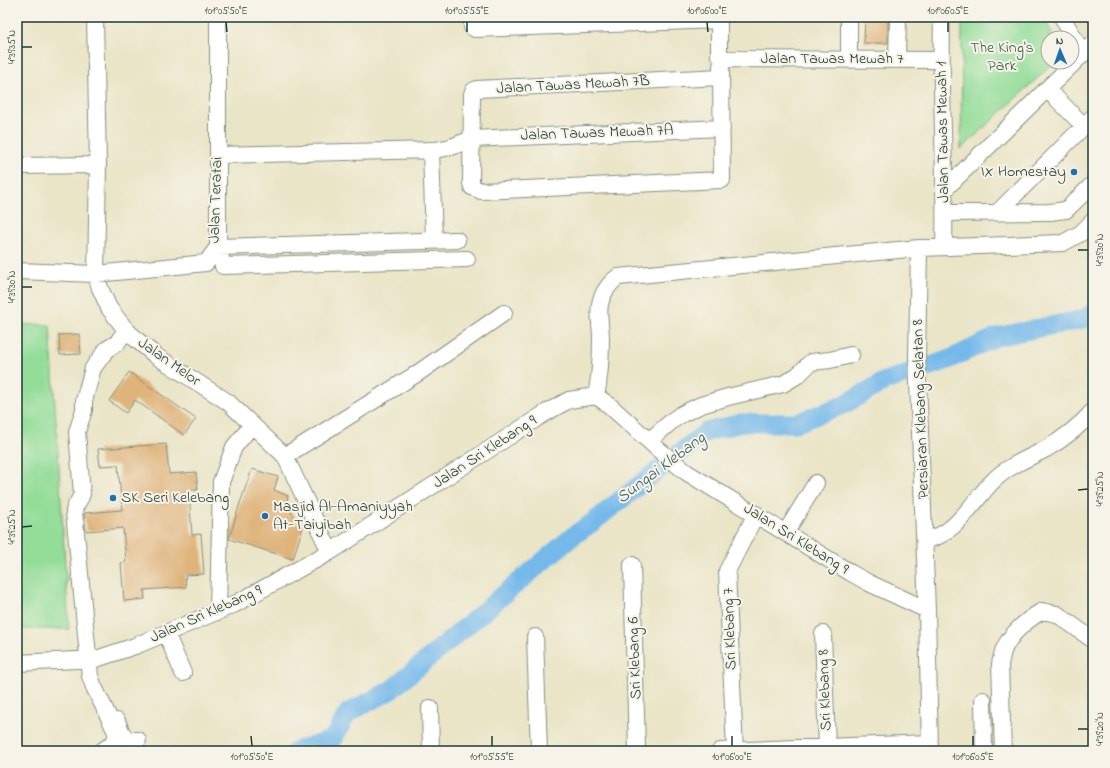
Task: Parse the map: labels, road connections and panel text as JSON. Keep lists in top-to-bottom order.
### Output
{
  "streets": {
    "street": [
      "Jalan Tawas Mewah 7",
      "Jalan Tawas Mewah 7B",
      "Jalan Tawas Mewah 1",
      "Jalan Tawas Mewah 7A",
      "Jalan Teratai",
      "Jalan Melor",
      "Persiaran Klebang Selatan 8",
      "Jalan Sri Klebang 9",
      "Sri Klebang 7",
      "Sri Klebang 6",
      "Sri Klebang 8"
    ]
  },
  "crossings": [
    ["Jalan Tawas Mewah 7", "Jalan Tawas Mewah 1"],
    ["Jalan Tawas Mewah 7B", "Jalan Tawas Mewah 7A"],
    ["Jalan Tawas Mewah 7A", "Jalan Teratai"],
    ["Jalan Teratai", "Jalan Melor"],
    ["Jalan Melor", "Jalan Sri Klebang 9"],
    ["Persiaran Klebang Selatan 8", "Jalan Sri Klebang 9"],
    ["Jalan Sri Klebang 9", "Sri Klebang 7"]
  ],
  "water": ["Sungai Klebang"],
  "parks": ["The King's Park"],
  "places": ["IX Homestay", "SK Seri Kelebang", "Masjid Al-Amaniyyah At-Taiyibah"],
  "north": "top",
  "coordinates": [
    "101°05'50\"E",
    "101°05'55\"E",
    "101°06'00\"E",
    "101°06'05\"E",
    "4°39'35\"N",
    "4°39'30\"N",
    "4°39'25\"N",
    "4°39'20\"N"
  ]
}
